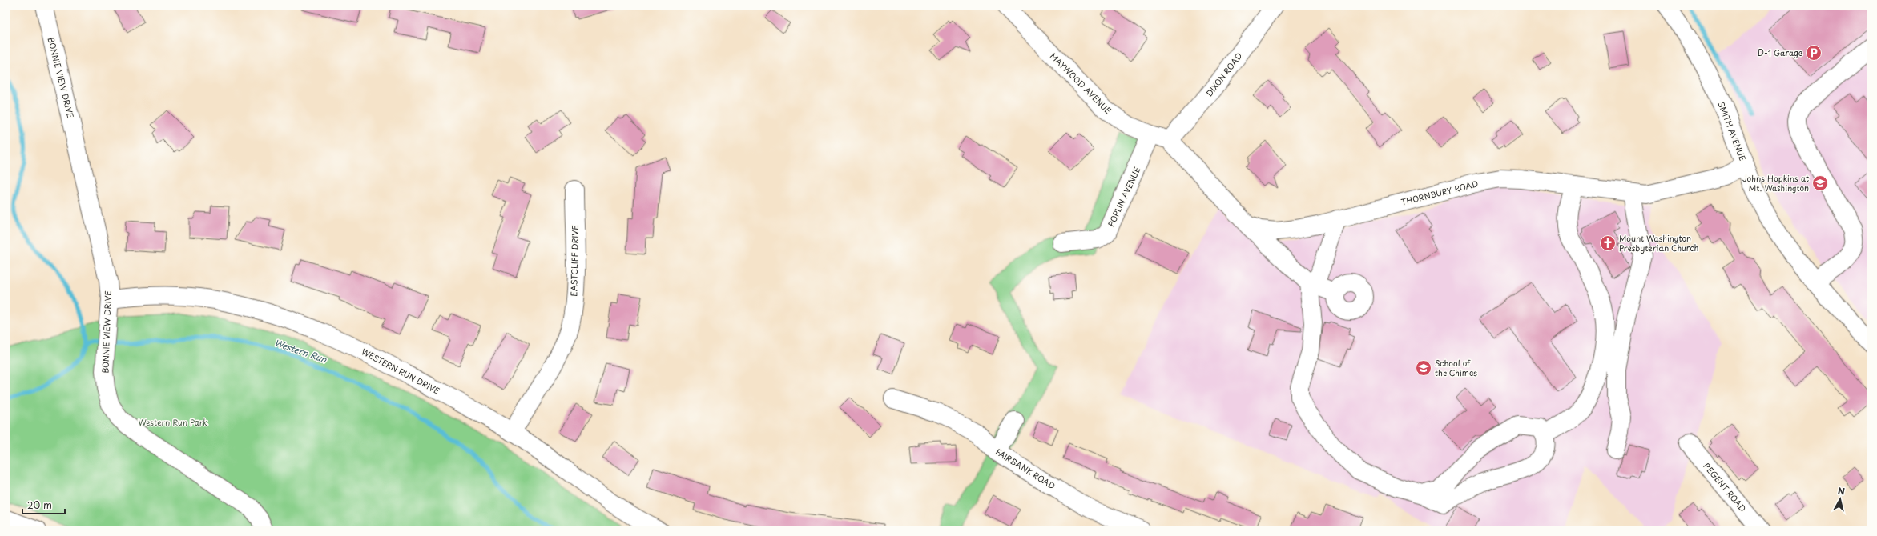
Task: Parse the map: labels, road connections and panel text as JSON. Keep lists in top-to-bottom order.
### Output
{
  "streets": {
    "street": [
      "DIXON ROAD",
      "BONNIE VIEW DRIVE",
      "MAYWOOD AVENUE",
      "SMITH AVENUE",
      "THORNBURY ROAD",
      "POPLIN AVENUE",
      "EASTCLIFF DRIVE",
      "WESTERN RUN DRIVE",
      "FAIRBANK ROAD",
      "REGENT ROAD"
    ]
  },
  "crossings": [
    ["DIXON ROAD", "MAYWOOD AVENUE"],
    ["DIXON ROAD", "THORNBURY ROAD"],
    ["BONNIE VIEW DRIVE", "WESTERN RUN DRIVE"],
    ["MAYWOOD AVENUE", "THORNBURY ROAD"],
    ["MAYWOOD AVENUE", "POPLIN AVENUE"],
    ["SMITH AVENUE", "THORNBURY ROAD"],
    ["EASTCLIFF DRIVE", "WESTERN RUN DRIVE"]
  ],
  "water": ["Western Run"],
  "parks": ["Western Run Park"],
  "places": {
    "parking": ["D-1 Garage"],
    "school or university": ["Johns Hopkins at Mt. Washington", "School of the Chimes"],
    "church": ["Mount Washington Presbyterian Church"]
  },
  "scale_bar": "20 m",
  "north": "top"
}
